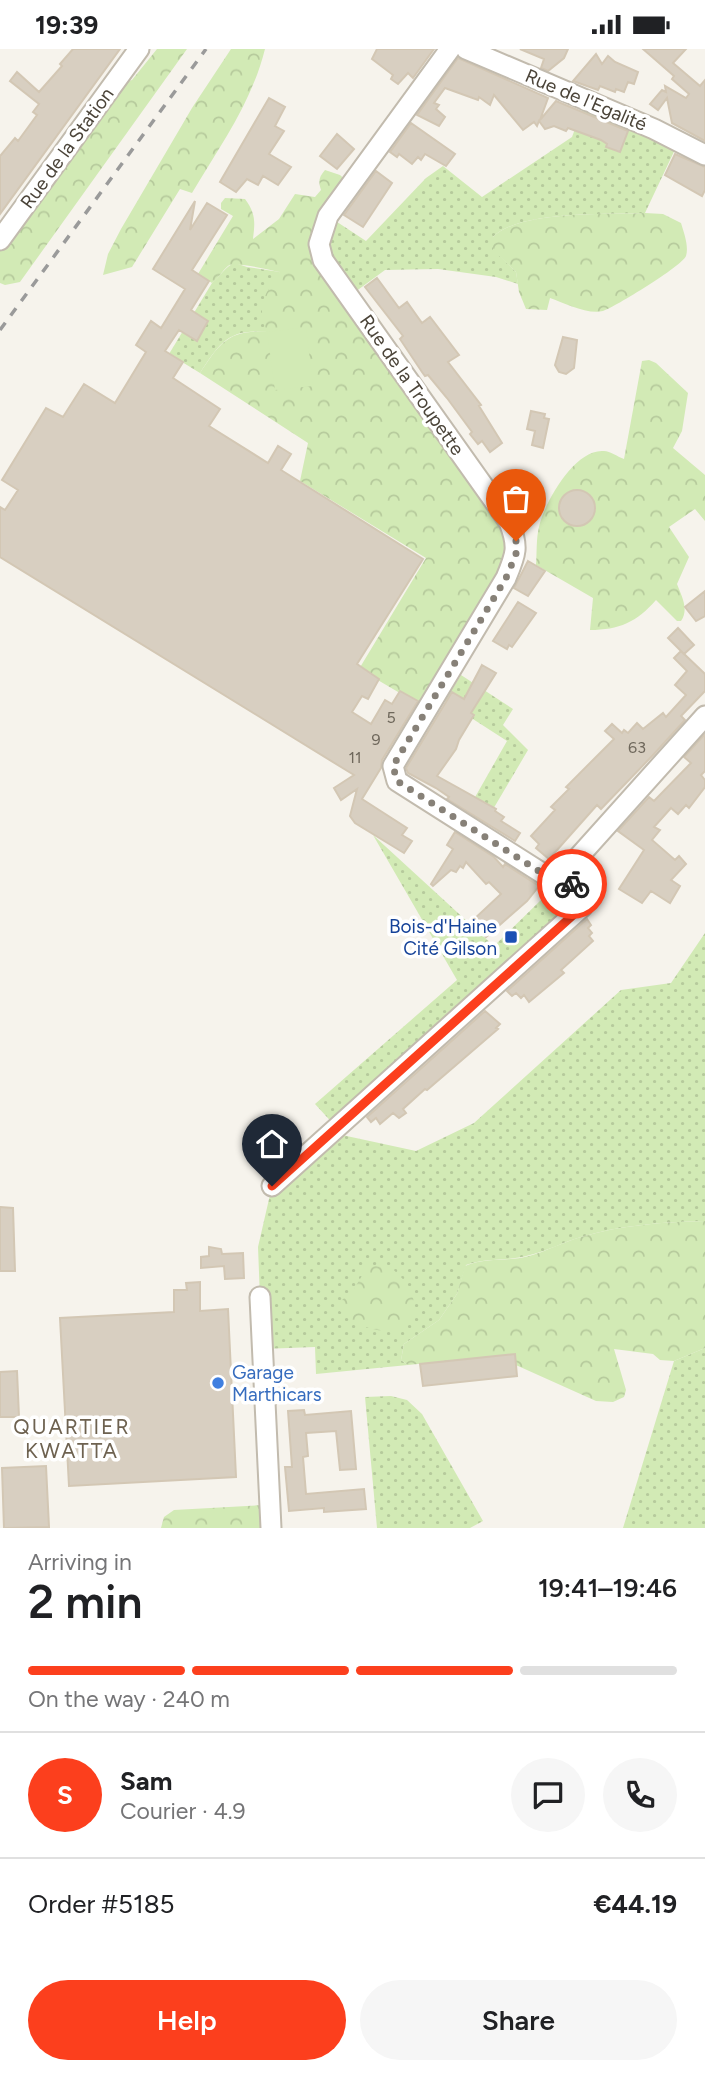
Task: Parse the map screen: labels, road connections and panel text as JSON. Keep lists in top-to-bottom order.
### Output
{
  "streets": {
    "street": ["Rue de l'Egalité", "Rue de la Station", "Rue de la Troupette"]
  },
  "districts": ["QUARTIER KWATTA"],
  "places": {
    "transit": ["Bois-d'Haine Cité Gilson"],
    "other": ["Garage Marthicars"]
  },
  "house_numbers": [
    "5",
    "9",
    "63",
    "11"
  ],
  "page": {
    "status": "19:39",
    "heading": ["2 min", "Arriving in", "19:41–19:46"],
    "panel": [
      "Sam",
      "Courier · 4.9",
      "Order #5185",
      "€44.19"
    ],
    "bar": "On the way · 240 m",
    "round": "S",
    "buttons": ["Help", "Share"]
  }
}
